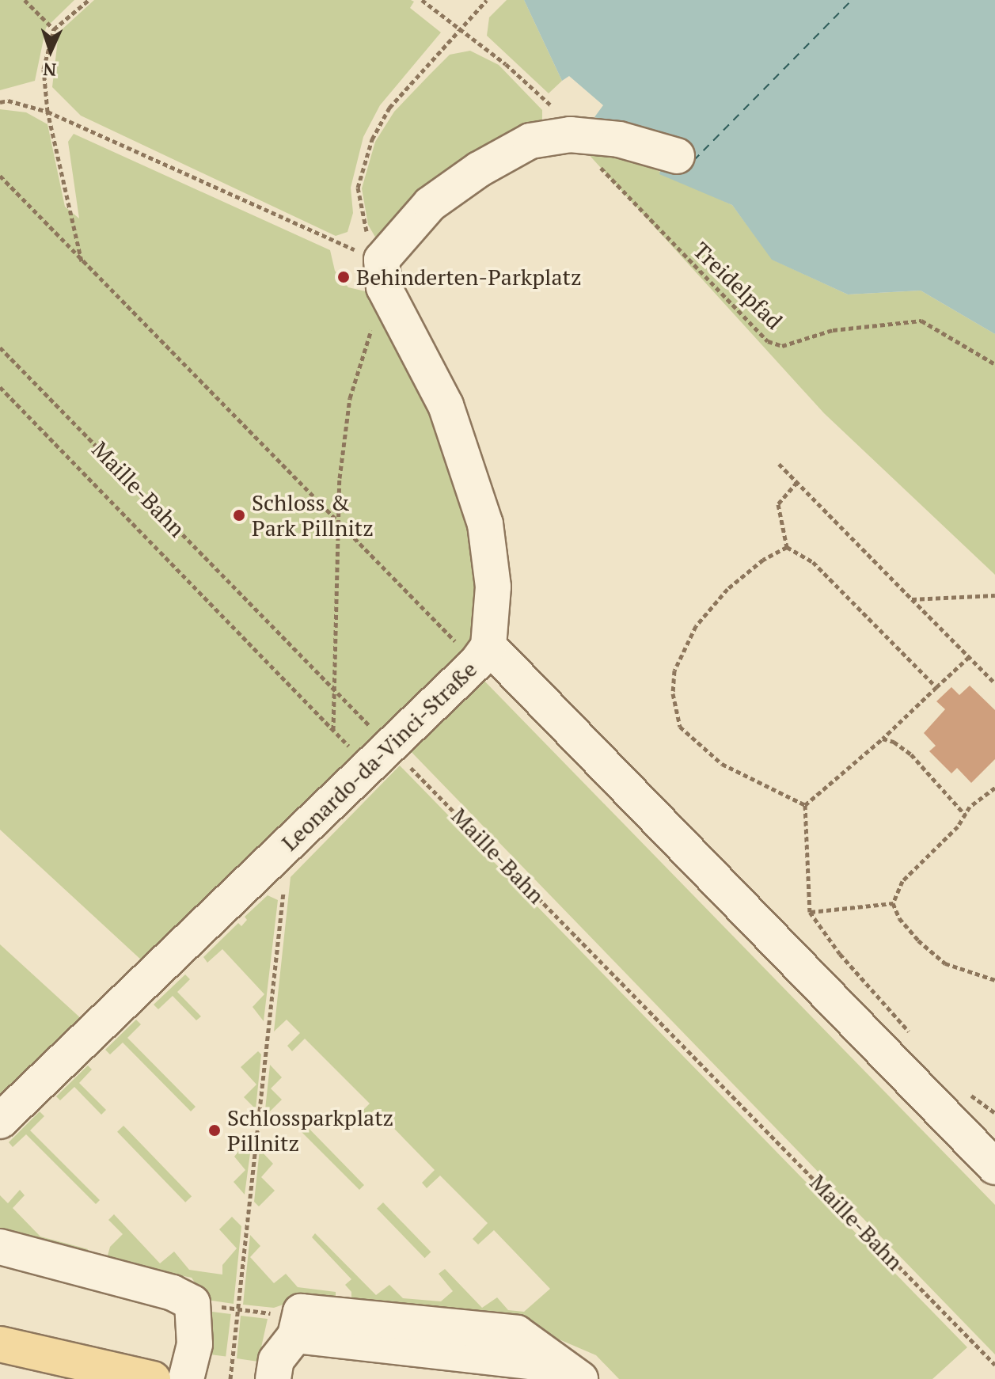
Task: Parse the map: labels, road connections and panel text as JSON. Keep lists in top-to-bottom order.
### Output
{
  "streets": {
    "street": ["Leonardo-da-Vinci-Straße"],
    "path": ["Treidelpfad", "Maille-Bahn"]
  },
  "crossings": [
    ["Maille-Bahn", "Leonardo-da-Vinci-Straße"]
  ],
  "places": ["Behinderten-Parkplatz", "Schloss & Park Pillnitz", "Schlossparkplatz Pillnitz"],
  "north": "bottom"
}
